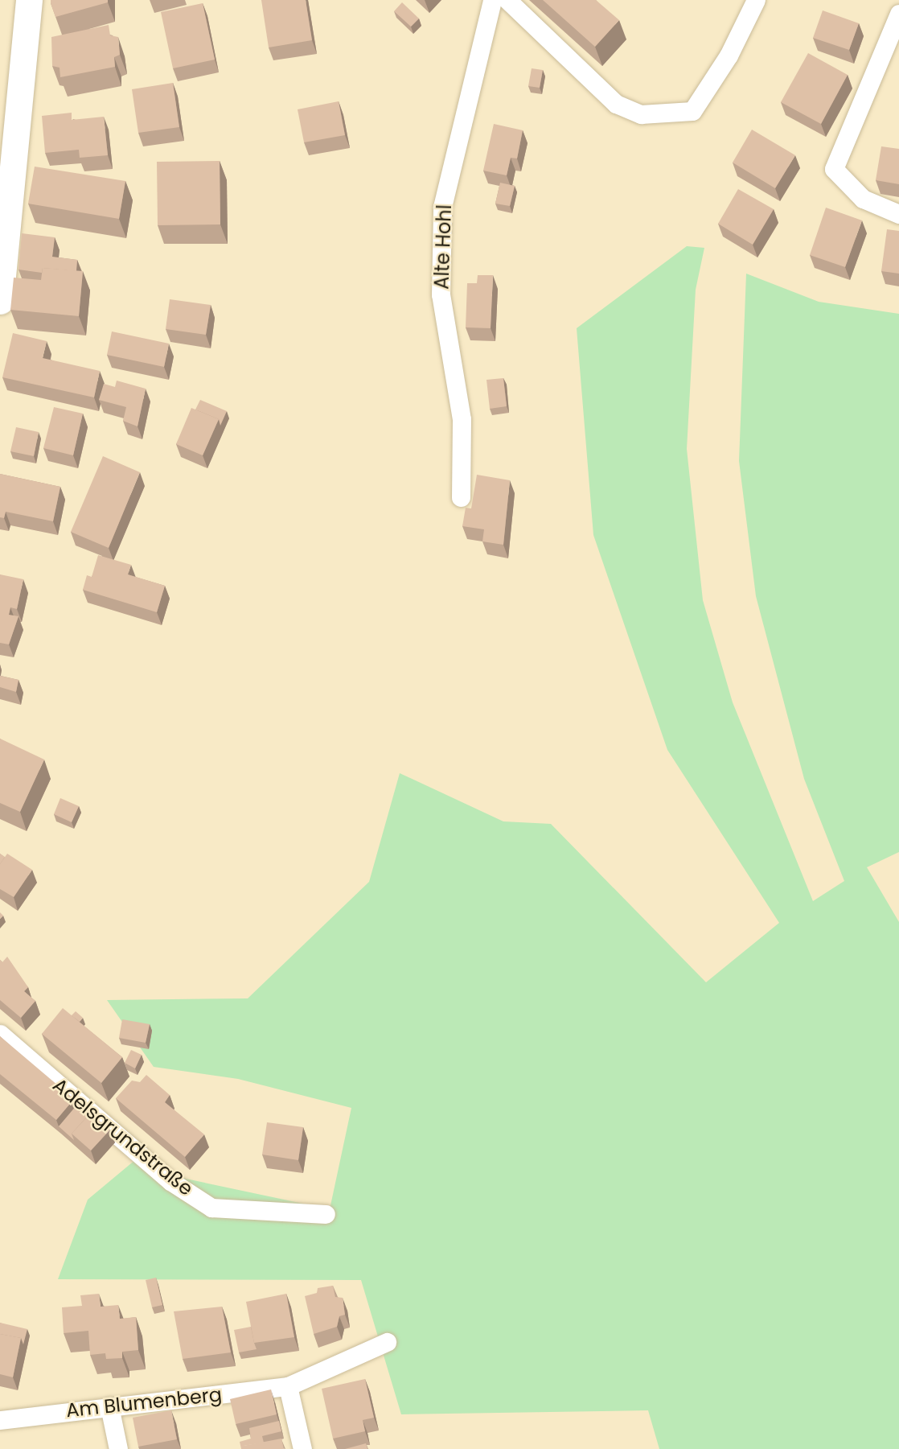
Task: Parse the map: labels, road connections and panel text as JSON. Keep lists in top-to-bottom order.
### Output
{
  "streets": {
    "street": ["Alte Hohl", "Adelsgrundstraße", "Am Blumenberg"]
  }
}
